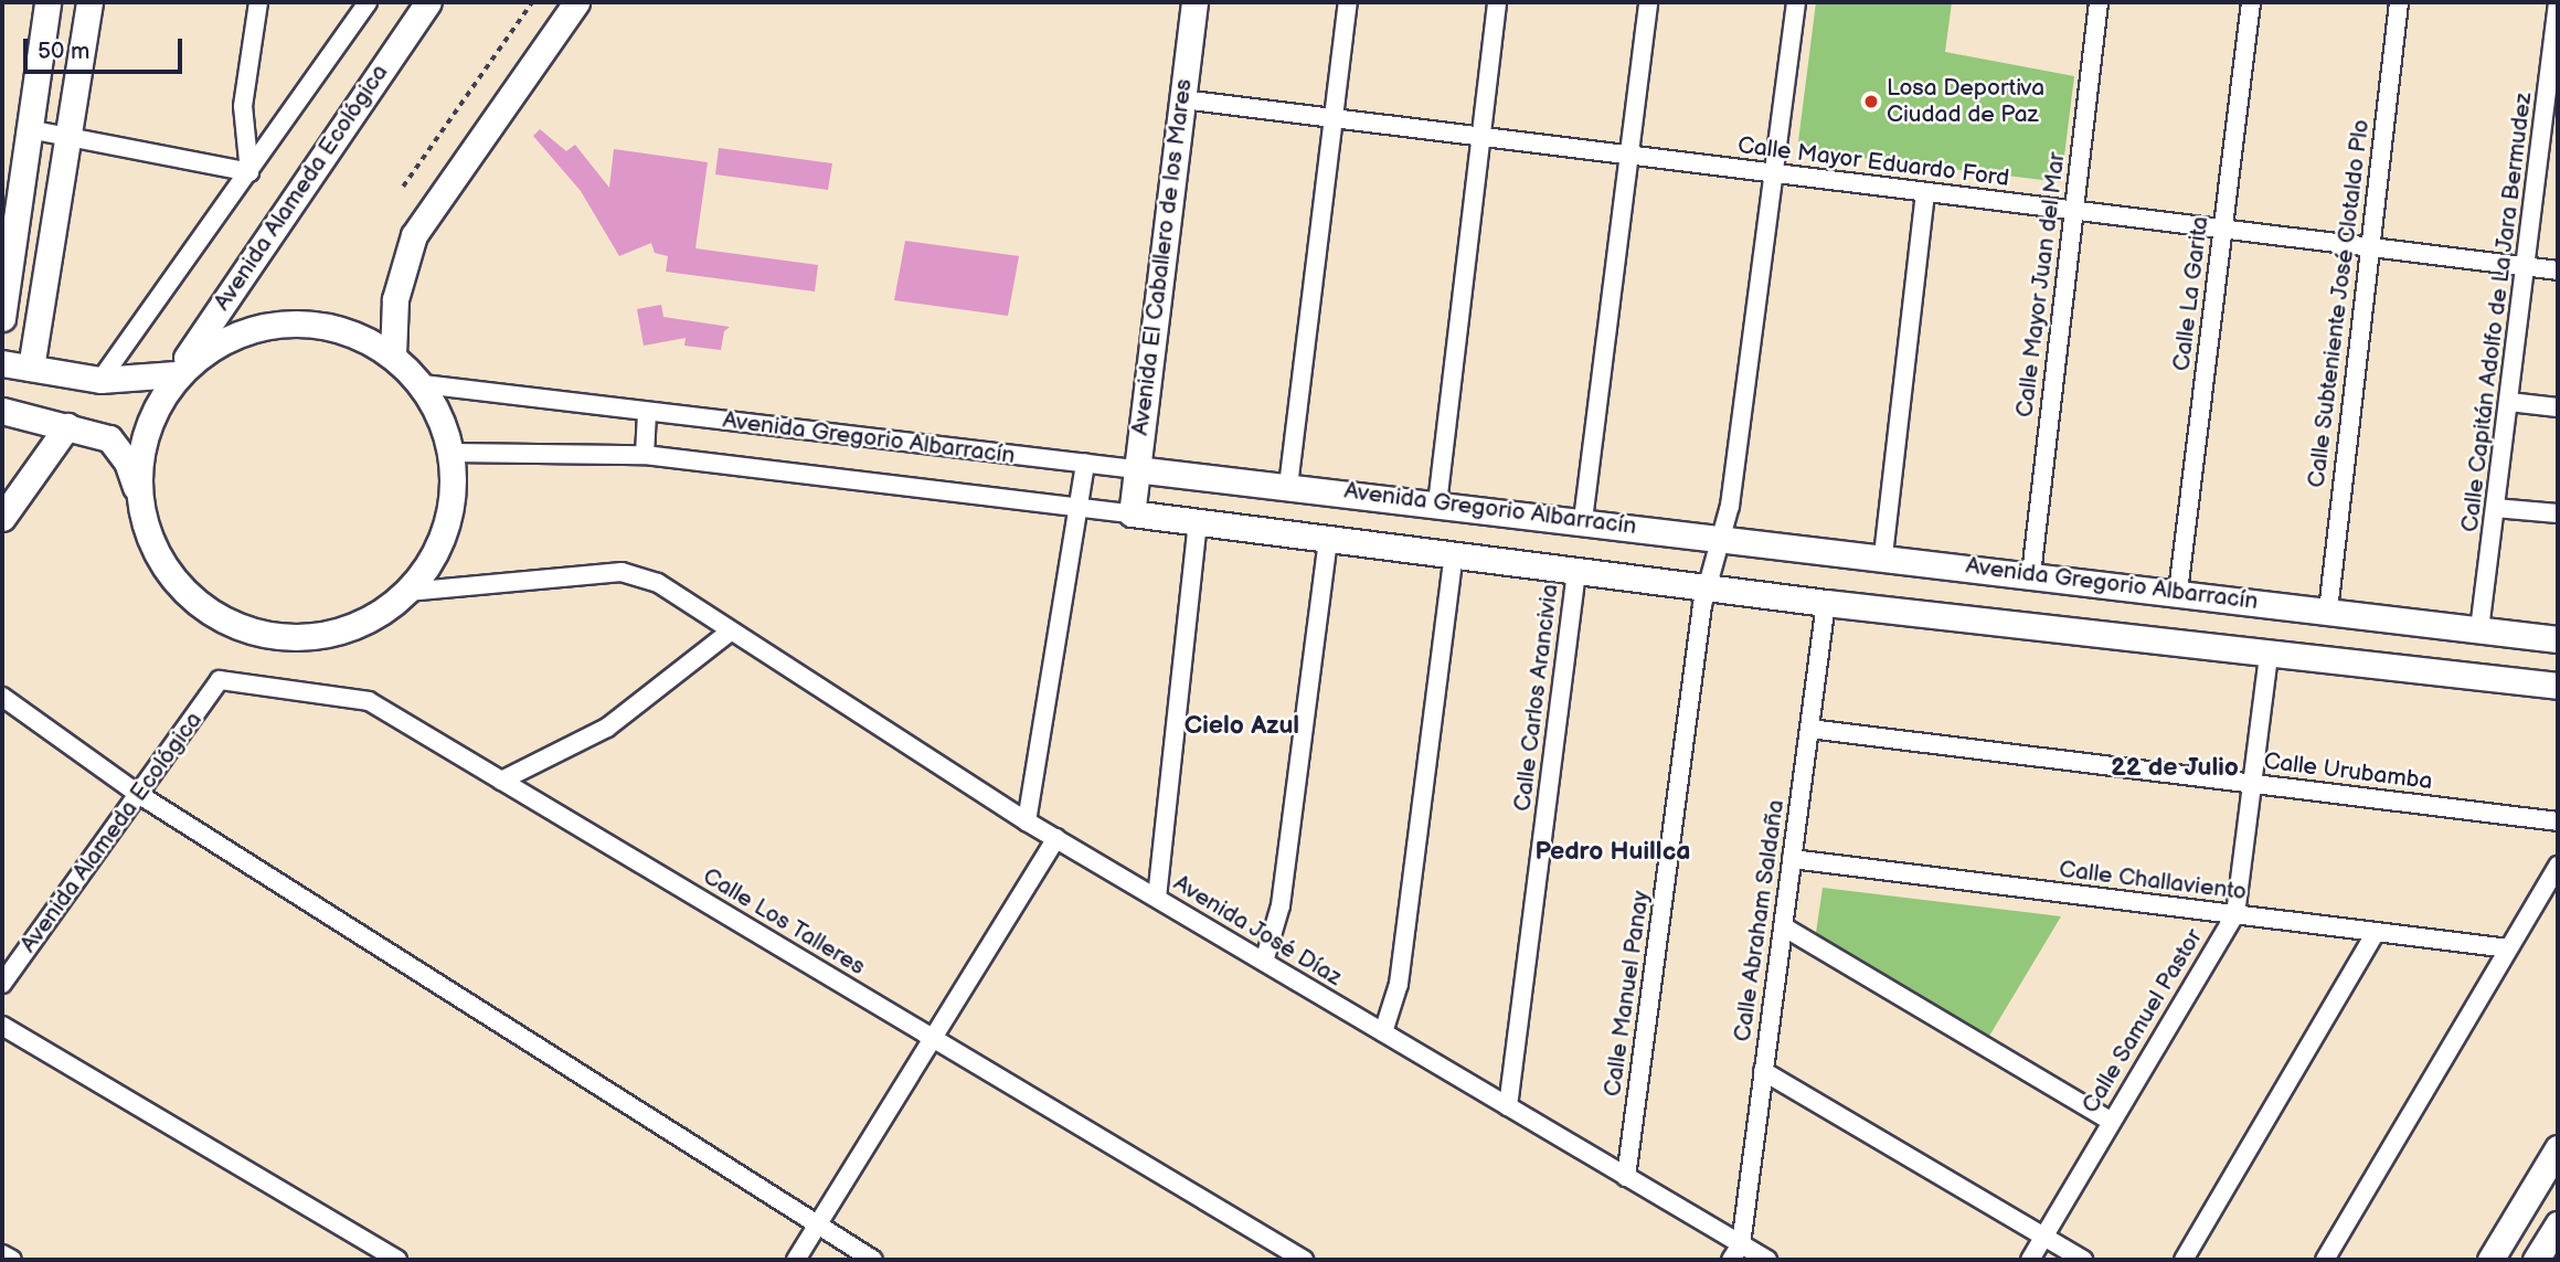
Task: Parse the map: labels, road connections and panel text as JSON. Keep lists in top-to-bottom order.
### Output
{
  "streets": {
    "street": [
      "Calle Mayor Eduardo Ford",
      "Avenida Alameda Ecológica",
      "Avenida El Caballero de los Mares",
      "Calle Mayor Juan del Mar",
      "Calle La Garita",
      "Calle Subteniente José Clotaldo Plo",
      "Calle Capitán Adolfo de La Jara Bermudez",
      "Avenida Gregorio Albarracín",
      "Calle Carlos Arancivia",
      "Calle Urubamba",
      "Calle Challaviento",
      "Calle Abraham Saldaña",
      "Calle Los Talleres",
      "Avenida José Díaz",
      "Calle Manuel Panay",
      "Calle Samuel Pastor"
    ]
  },
  "crossings": [
    ["Calle Mayor Eduardo Ford", "Avenida El Caballero de los Mares"],
    ["Calle Mayor Eduardo Ford", "Calle Mayor Juan del Mar"],
    ["Calle Mayor Eduardo Ford", "Calle La Garita"],
    ["Calle Mayor Eduardo Ford", "Calle Subteniente José Clotaldo Plo"],
    ["Calle Mayor Eduardo Ford", "Calle Capitán Adolfo de La Jara Bermudez"],
    ["Calle Mayor Eduardo Ford", "Calle Manuel Panay"],
    ["Avenida Alameda Ecológica", "Calle Los Talleres"],
    ["Avenida El Caballero de los Mares", "Avenida Gregorio Albarracín"],
    ["Calle Mayor Juan del Mar", "Avenida Gregorio Albarracín"],
    ["Calle La Garita", "Avenida Gregorio Albarracín"],
    ["Calle Subteniente José Clotaldo Plo", "Avenida Gregorio Albarracín"],
    ["Calle Capitán Adolfo de La Jara Bermudez", "Avenida Gregorio Albarracín"],
    ["Avenida Gregorio Albarracín", "Calle Carlos Arancivia"],
    ["Avenida Gregorio Albarracín", "Calle Abraham Saldaña"],
    ["Avenida Gregorio Albarracín", "Calle Manuel Panay"],
    ["Avenida Gregorio Albarracín", "Calle Samuel Pastor"],
    ["Calle Carlos Arancivia", "Avenida José Díaz"],
    ["Calle Urubamba", "Calle Abraham Saldaña"],
    ["Calle Urubamba", "Calle Samuel Pastor"],
    ["Calle Challaviento", "Calle Abraham Saldaña"],
    ["Calle Challaviento", "Calle Samuel Pastor"],
    ["Calle Abraham Saldaña", "Avenida José Díaz"],
    ["Avenida José Díaz", "Calle Manuel Panay"]
  ],
  "districts": ["Cielo Azul", "22 de Julio", "Pedro Huillca"],
  "places": ["Losa Deportiva Ciudad de Paz"],
  "scale_bar": "50 m"
}
